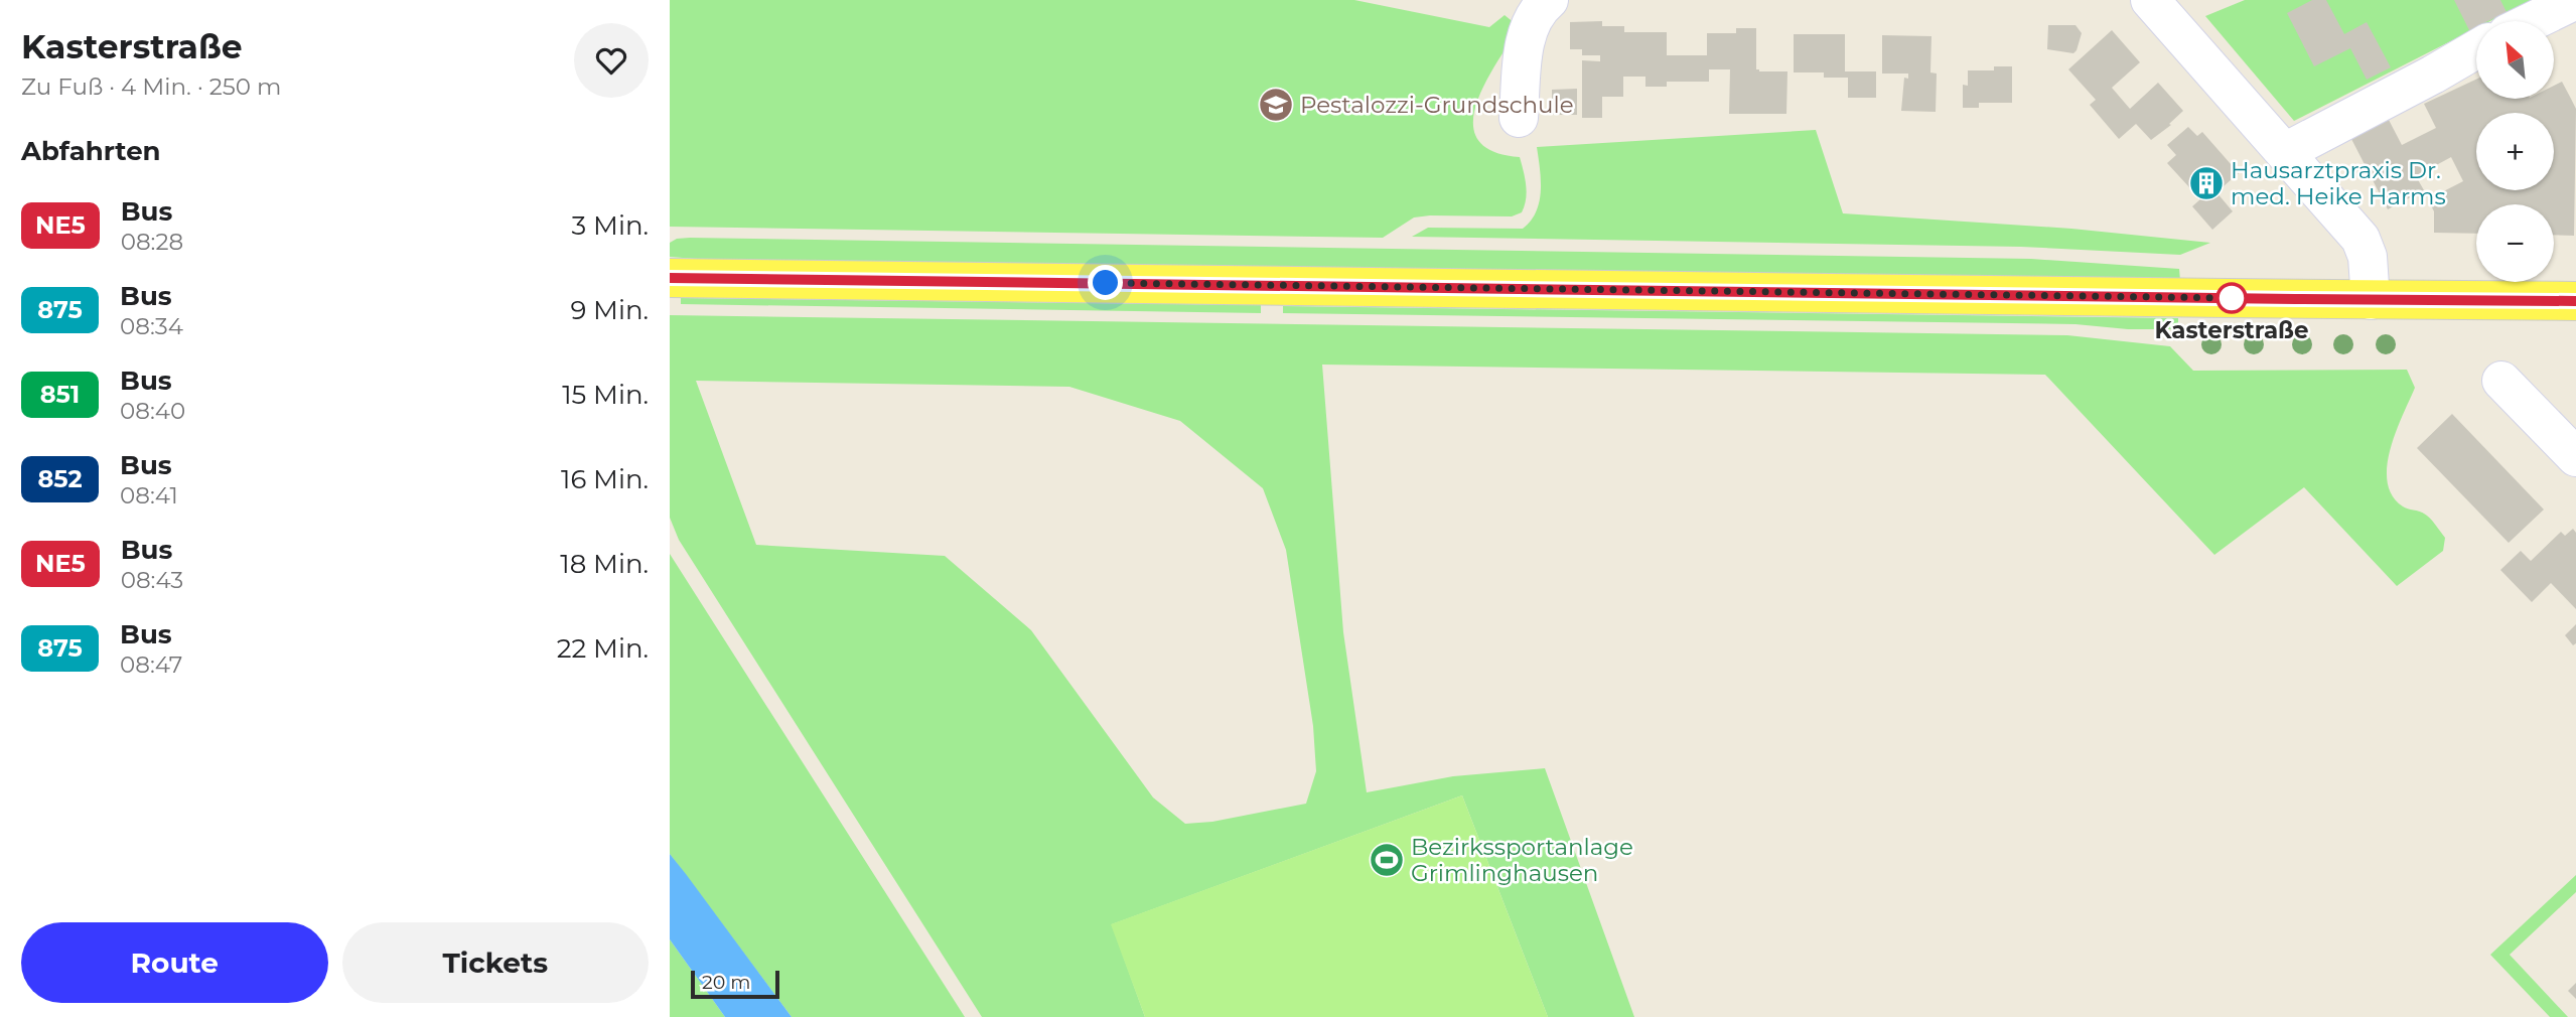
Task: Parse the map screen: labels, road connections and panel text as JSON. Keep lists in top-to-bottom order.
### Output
{
  "places": {
    "school or university": ["Pestalozzi-Grundschule"],
    "building": ["Hausarztpraxis Dr. med. Heike Harms"],
    "other": ["Kasterstraße"],
    "sports": ["Bezirkssportanlage Grimlinghausen"]
  },
  "lines": ["bus line NE5"],
  "scale_bar": "20 m",
  "north": "top left",
  "page": {
    "heading": [
      ["Kasterstraße", "Zu Fuß · 4 Min. · 250 m"],
      "Abfahrten"
    ],
    "map_buttons": ["+", "−"],
    "list": [
      {
        "mark": "NE5",
        "name": "Bus",
        "note": "08:28",
        "value": "3 Min."
      },
      {
        "mark": "875",
        "name": "Bus",
        "note": "08:34",
        "value": "9 Min."
      },
      {
        "mark": "851",
        "name": "Bus",
        "note": "08:40",
        "value": "15 Min."
      },
      {
        "mark": "852",
        "name": "Bus",
        "note": "08:41",
        "value": "16 Min."
      },
      {
        "mark": "NE5",
        "name": "Bus",
        "note": "08:43",
        "value": "18 Min."
      },
      {
        "mark": "875",
        "name": "Bus",
        "note": "08:47",
        "value": "22 Min."
      }
    ],
    "buttons": ["Route", "Tickets"],
    "scale": "20 m"
  }
}
